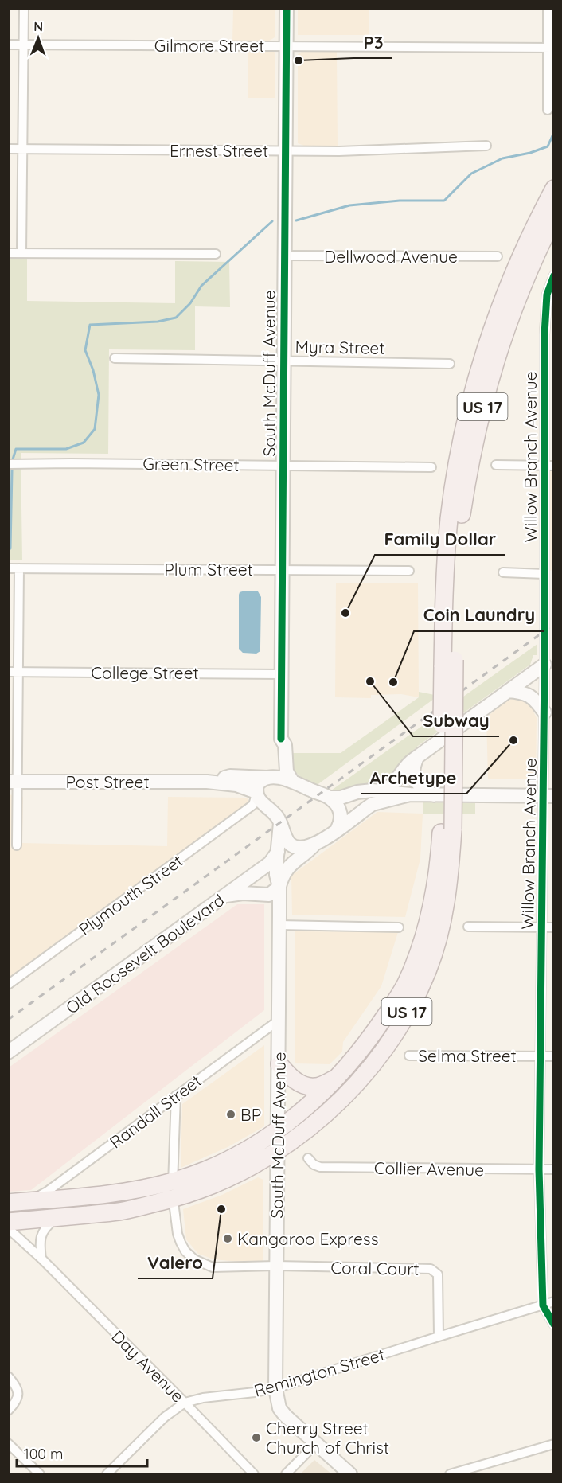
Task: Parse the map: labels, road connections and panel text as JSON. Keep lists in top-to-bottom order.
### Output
{
  "streets": {
    "highway": ["US 17"],
    "main road": ["South McDuff Avenue", "Post Street", "Old Roosevelt Boulevard"],
    "street": [
      "Gilmore Street",
      "Ernest Street",
      "Dellwood Avenue",
      "Myra Street",
      "Willow Branch Avenue",
      "Green Street",
      "Plum Street",
      "College Street",
      "Plymouth Street",
      "Selma Street",
      "Randall Street",
      "Collier Avenue",
      "Coral Court",
      "Day Avenue",
      "Remington Street"
    ]
  },
  "crossings": [
    ["Gilmore Street", "South McDuff Avenue"],
    ["Ernest Street", "South McDuff Avenue"],
    ["Dellwood Avenue", "South McDuff Avenue"],
    ["Myra Street", "South McDuff Avenue"],
    ["South McDuff Avenue", "US 17"],
    ["South McDuff Avenue", "Green Street"],
    ["South McDuff Avenue", "Plum Street"],
    ["South McDuff Avenue", "College Street"],
    ["South McDuff Avenue", "Post Street"],
    ["South McDuff Avenue", "Old Roosevelt Boulevard"],
    ["South McDuff Avenue", "Randall Street"],
    ["South McDuff Avenue", "Coral Court"],
    ["South McDuff Avenue", "Remington Street"],
    ["US 17", "Randall Street"],
    ["Willow Branch Avenue", "Selma Street"],
    ["Willow Branch Avenue", "Collier Avenue"],
    ["Willow Branch Avenue", "Remington Street"],
    ["Post Street", "Plymouth Street"],
    ["Coral Court", "Remington Street"],
    ["Day Avenue", "Remington Street"]
  ],
  "places": [
    "P3",
    "Family Dollar",
    "Subway",
    "Coin Laundry",
    "Archetype",
    "BP",
    "Valero",
    "Kangaroo Express",
    "Cherry Street Church of Christ"
  ],
  "scale_bar": "100 m",
  "north": "top"
}
